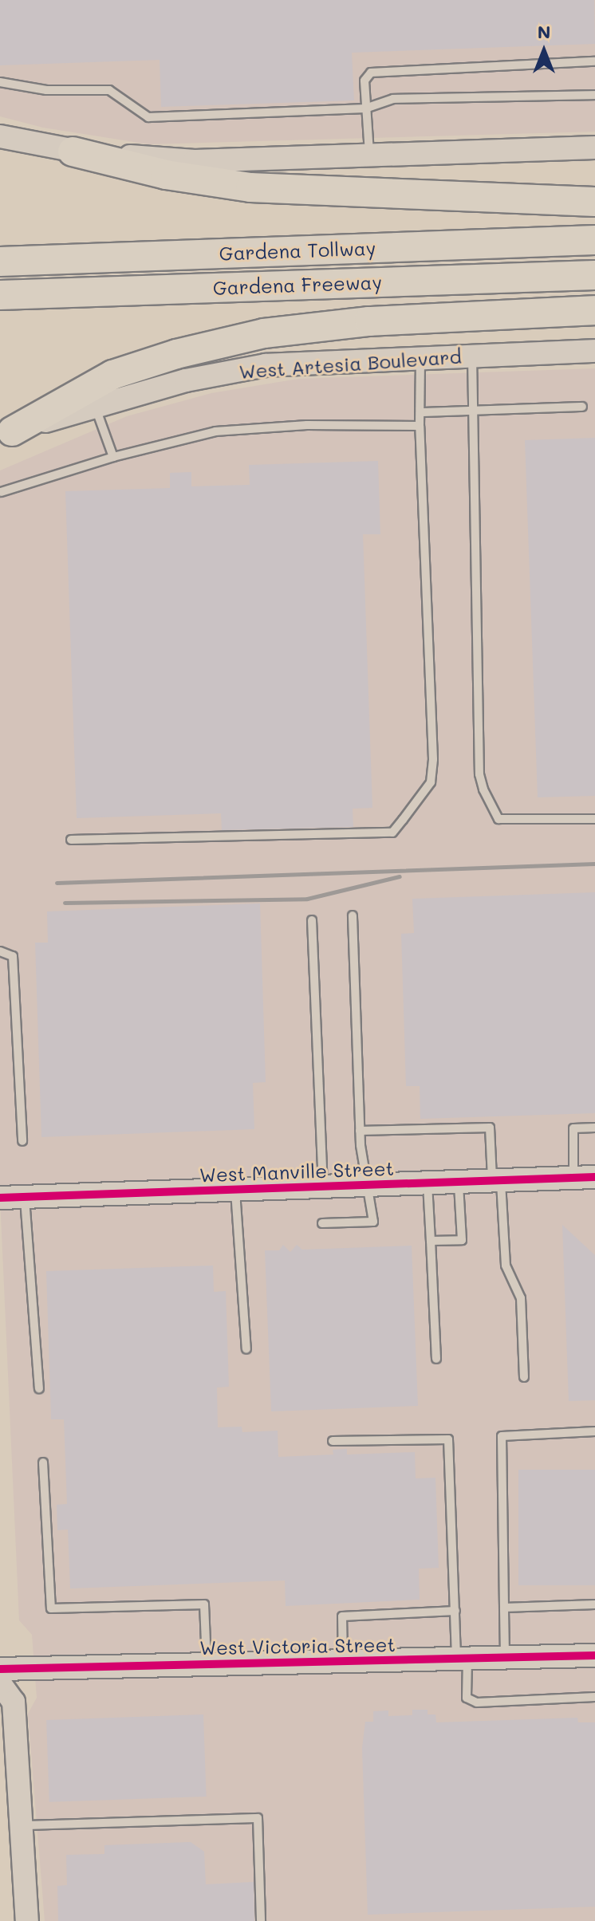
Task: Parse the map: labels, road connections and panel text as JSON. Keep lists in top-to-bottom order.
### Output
{
  "streets": {
    "highway": ["Gardena Tollway", "Gardena Freeway"],
    "main road": ["West Artesia Boulevard", "West Manville Street", "West Victoria Street"]
  },
  "north": "top"
}
